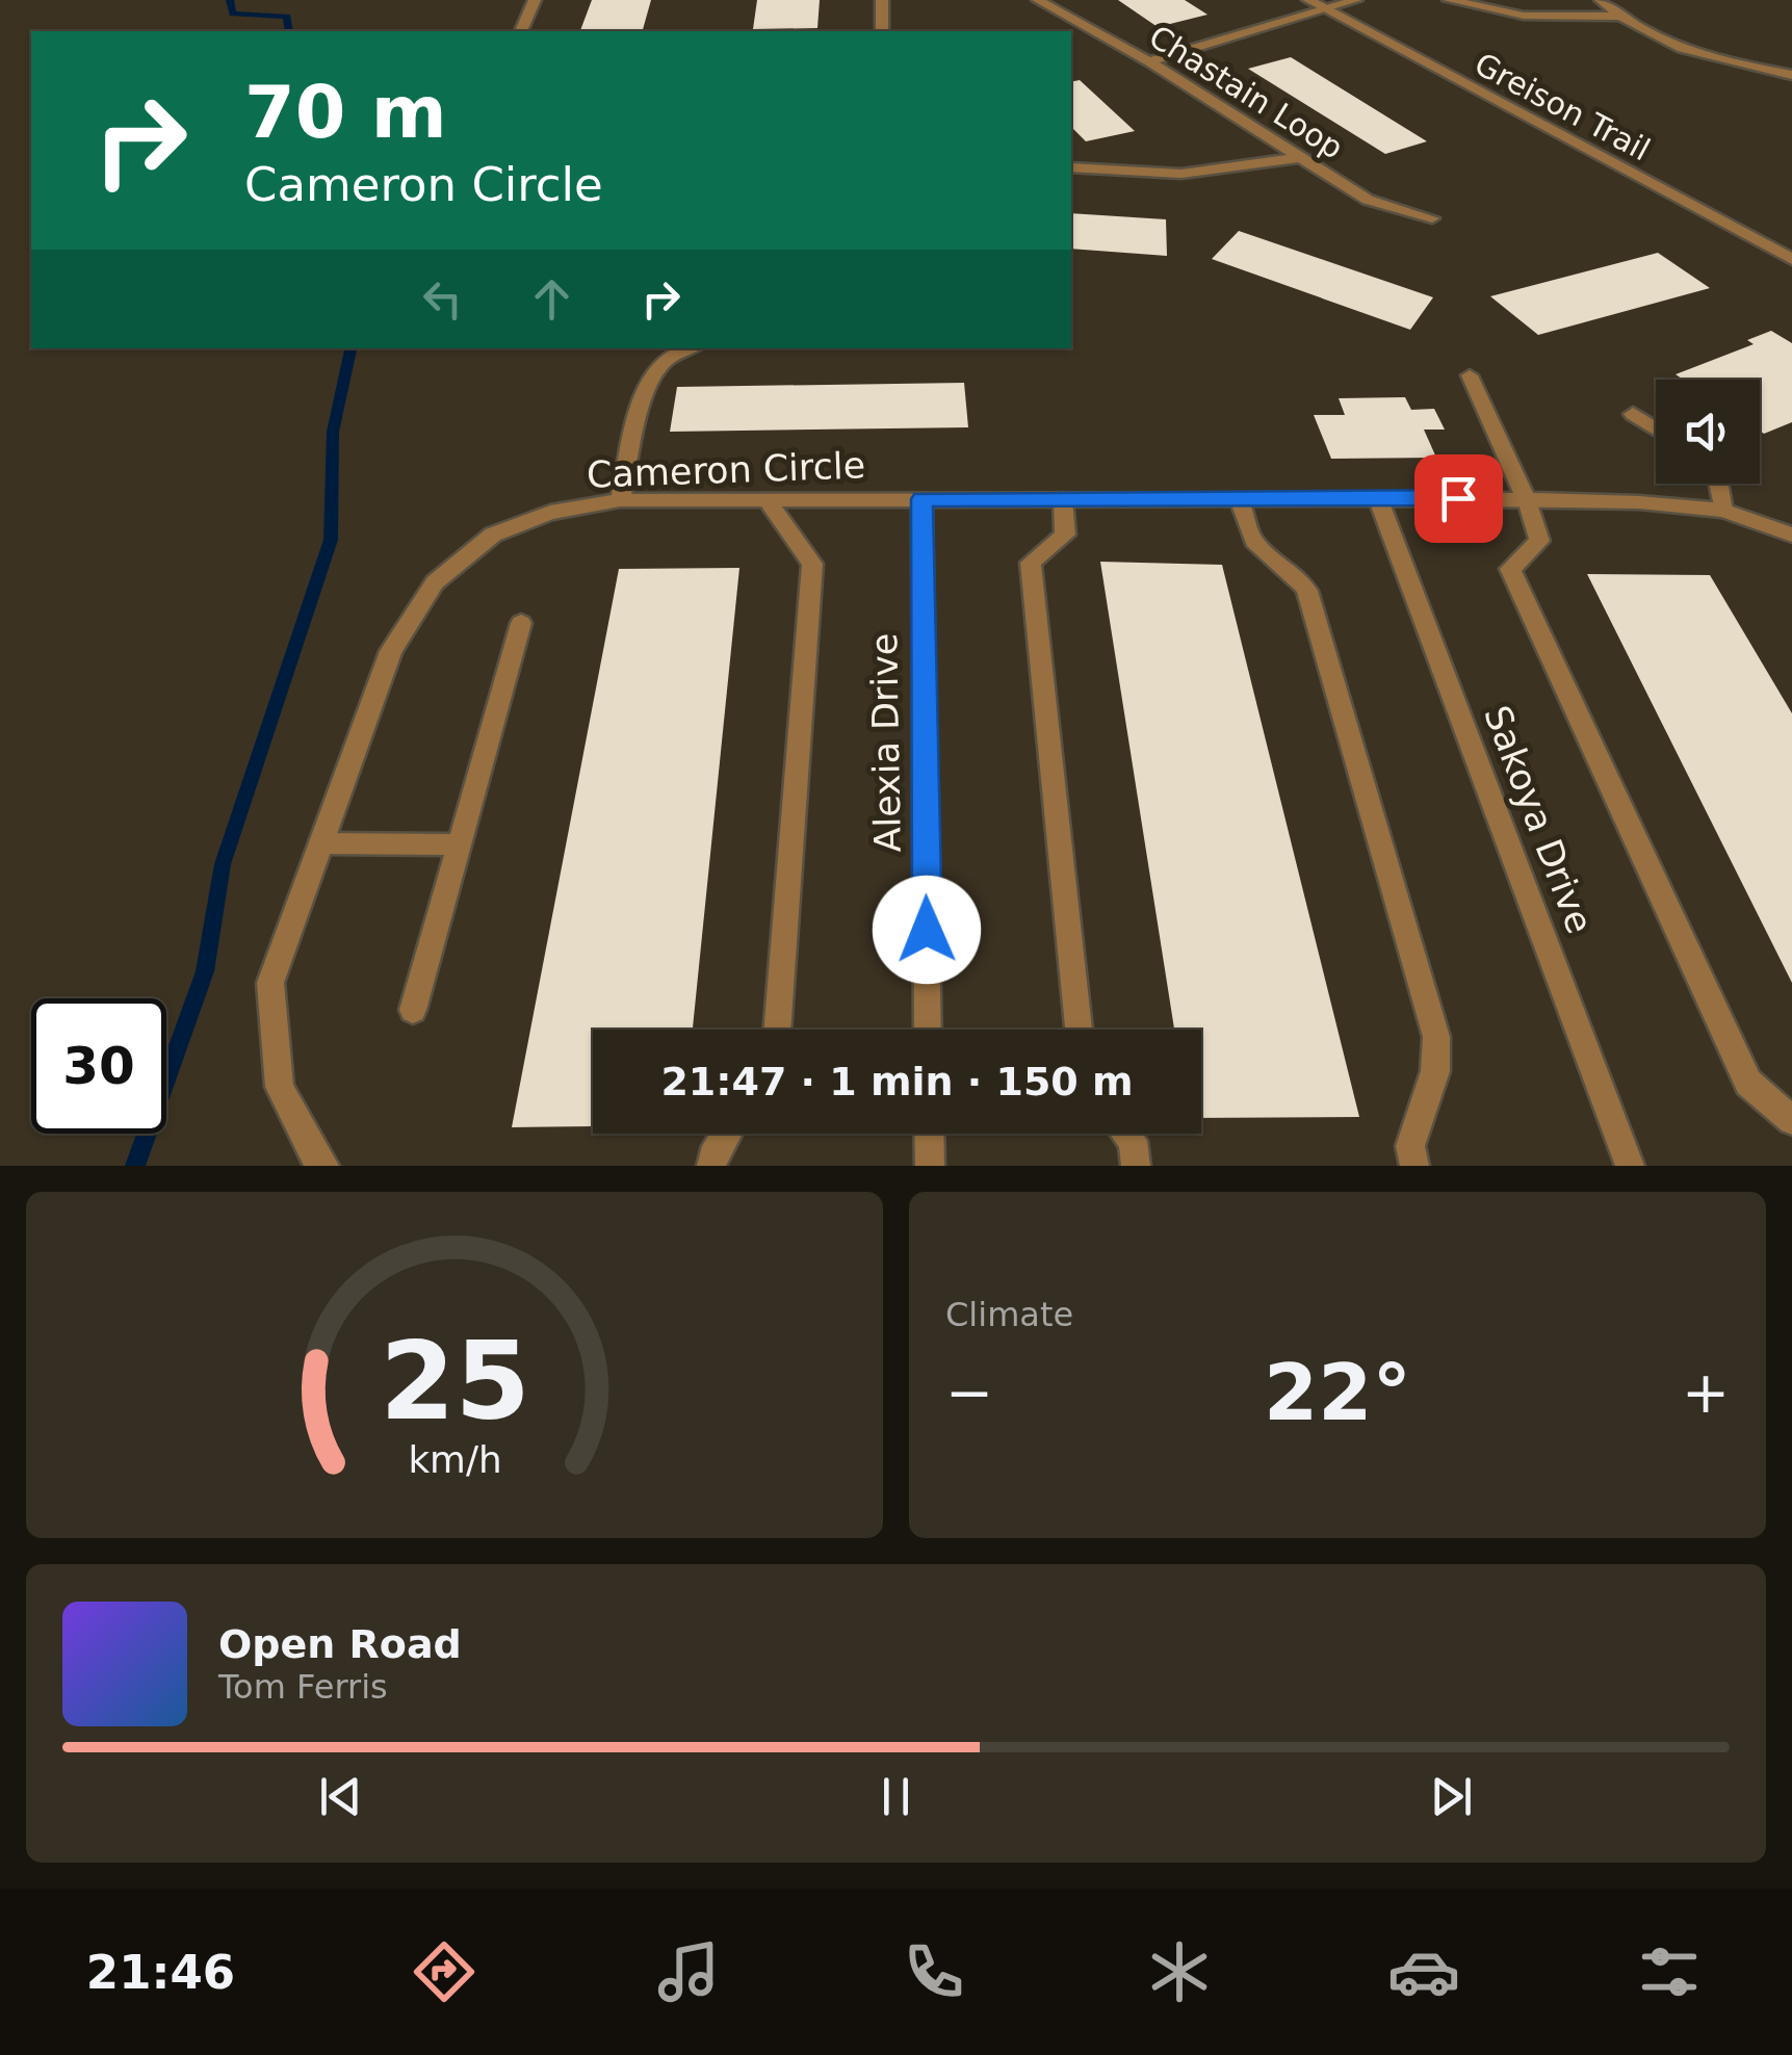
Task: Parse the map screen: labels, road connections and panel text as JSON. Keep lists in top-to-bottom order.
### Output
{
  "streets": {
    "street": [
      "Chastain Loop",
      "Greison Trail",
      "Cameron Circle",
      "Alexia Drive",
      "Sakoya Drive"
    ]
  },
  "crossings": [
    ["Cameron Circle", "Alexia Drive"],
    ["Cameron Circle", "Sakoya Drive"]
  ],
  "page": {
    "turn": ["70 m", "Cameron Circle"],
    "limit": "30",
    "trip": "21:47 · 1 min · 150 m",
    "tile": "Climate",
    "heat": ["−", "22°", "+"],
    "song": ["Open Road", "Tom Ferris"],
    "tabs": "21:46",
    "gauge": ["25", "km/h"]
  }
}
